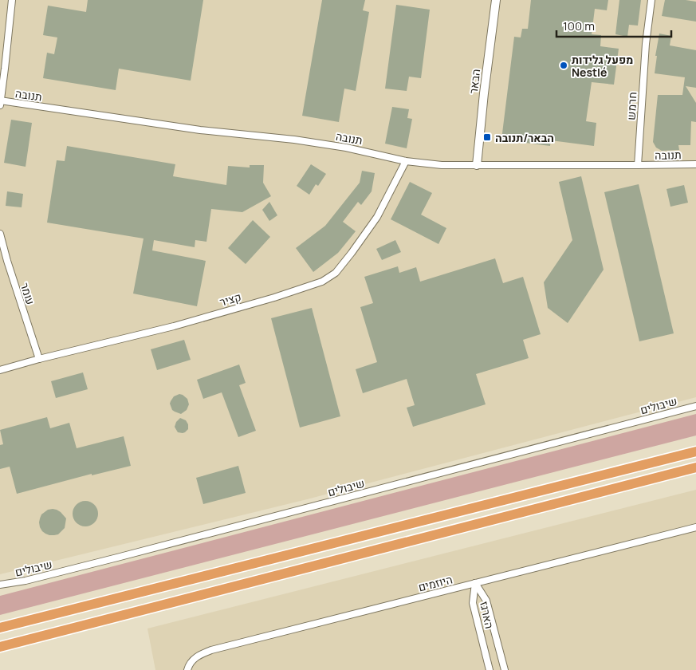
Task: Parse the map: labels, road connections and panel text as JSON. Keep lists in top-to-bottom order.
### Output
{
  "streets": {
    "street": [
      "הבאר",
      "תנובה",
      "חרמש",
      "עומר",
      "קציר",
      "שיבולים",
      "היוזמים",
      "הארגז"
    ]
  },
  "crossings": [
    ["הבאר", "תנובה"],
    ["תנובה", "חרמש"],
    ["תנובה", "קציר"],
    ["עומר", "קציר"],
    ["היוזמים", "הארגז"]
  ],
  "places": {
    "other": ["מפעל גלידות Nestlé"],
    "transit": ["הבאר/תנובה"]
  },
  "scale_bar": "100 m"
}
